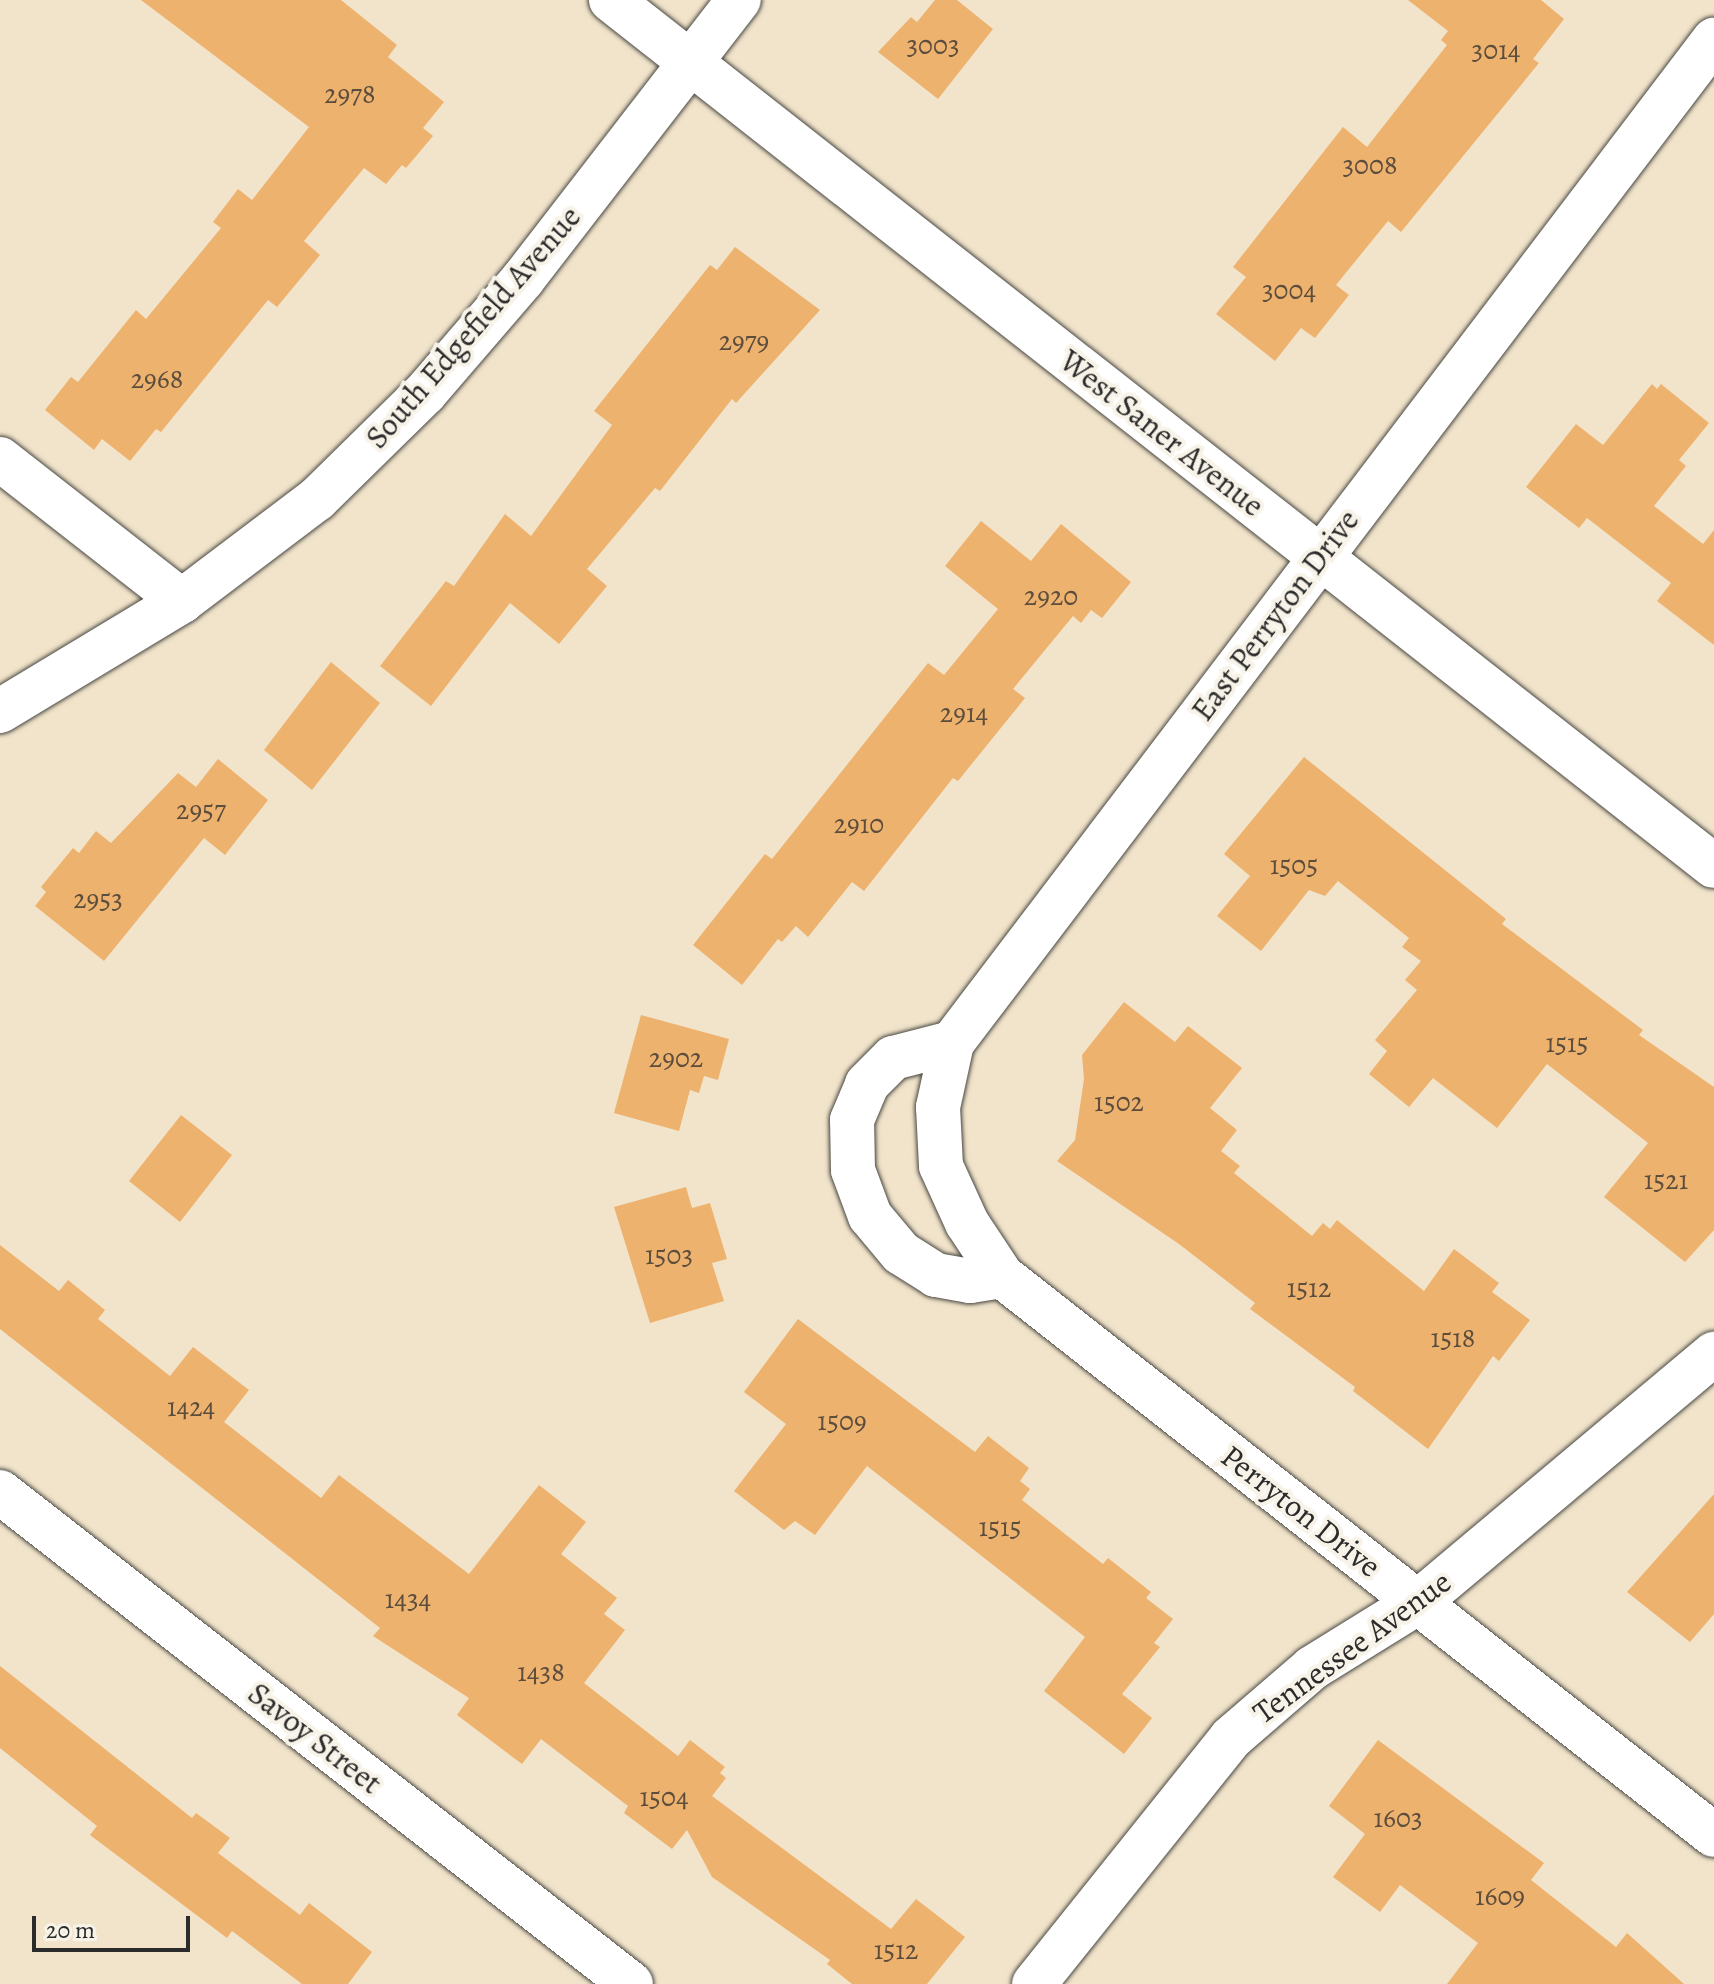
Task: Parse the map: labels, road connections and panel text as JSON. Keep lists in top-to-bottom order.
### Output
{
  "streets": {
    "street": [
      "South Edgefield Avenue",
      "West Saner Avenue",
      "East Perryton Drive",
      "Perryton Drive",
      "Tennessee Avenue",
      "Savoy Street"
    ]
  },
  "crossings": [
    ["South Edgefield Avenue", "West Saner Avenue"],
    ["West Saner Avenue", "East Perryton Drive"],
    ["East Perryton Drive", "Perryton Drive"],
    ["Perryton Drive", "Tennessee Avenue"]
  ],
  "house_numbers": [
    "3003",
    "3014",
    "2978",
    "3008",
    "3004",
    "2979",
    "2968",
    "2920",
    "2914",
    "2957",
    "2910",
    "1505",
    "2953",
    "1515",
    "2902",
    "1502",
    "1521",
    "1503",
    "1512",
    "1518",
    "1424",
    "1509",
    "1515",
    "1434",
    "1438",
    "1504",
    "1603",
    "1609",
    "1512"
  ],
  "scale_bar": "20 m"
}
